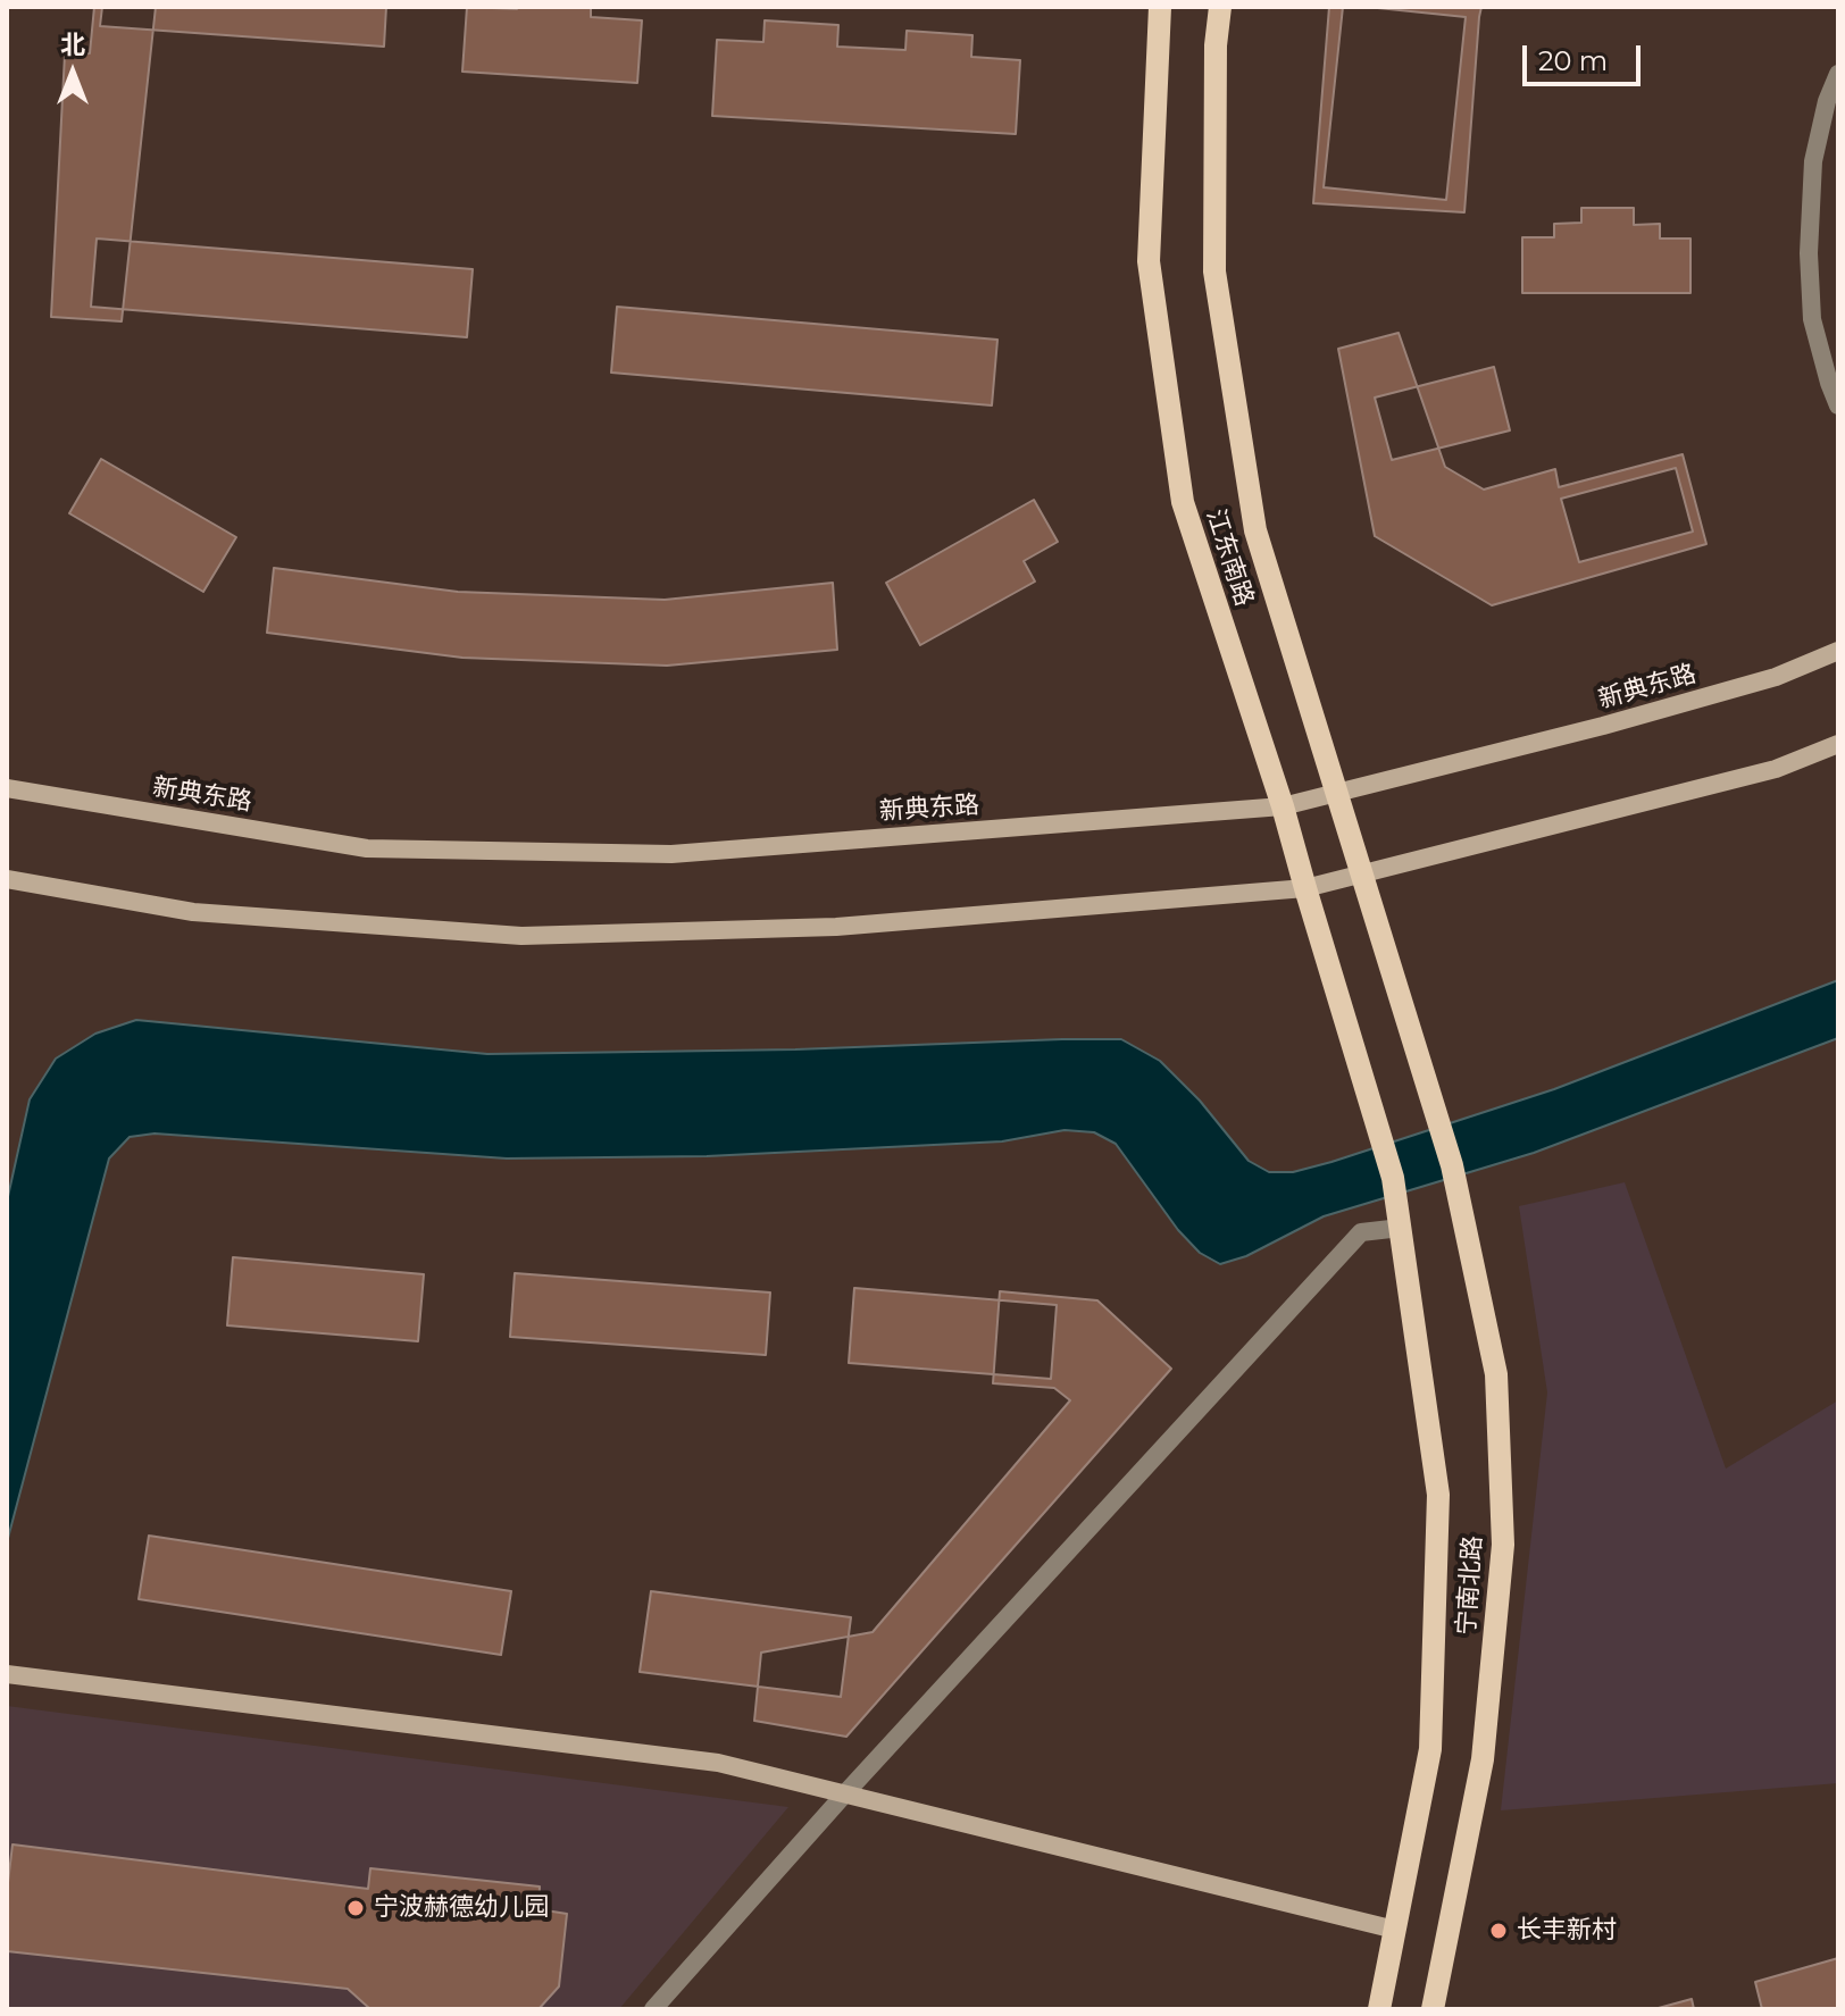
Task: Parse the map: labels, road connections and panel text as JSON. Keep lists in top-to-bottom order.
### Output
{
  "streets": {
    "main road": ["江东南路", "新典东路", "宁南北路"]
  },
  "crossings": [
    ["江东南路", "新典东路"],
    ["江东南路", "宁南北路"]
  ],
  "places": ["宁波赫德幼儿园", "长丰新村"],
  "scale_bar": "20 m",
  "north": "top"
}
